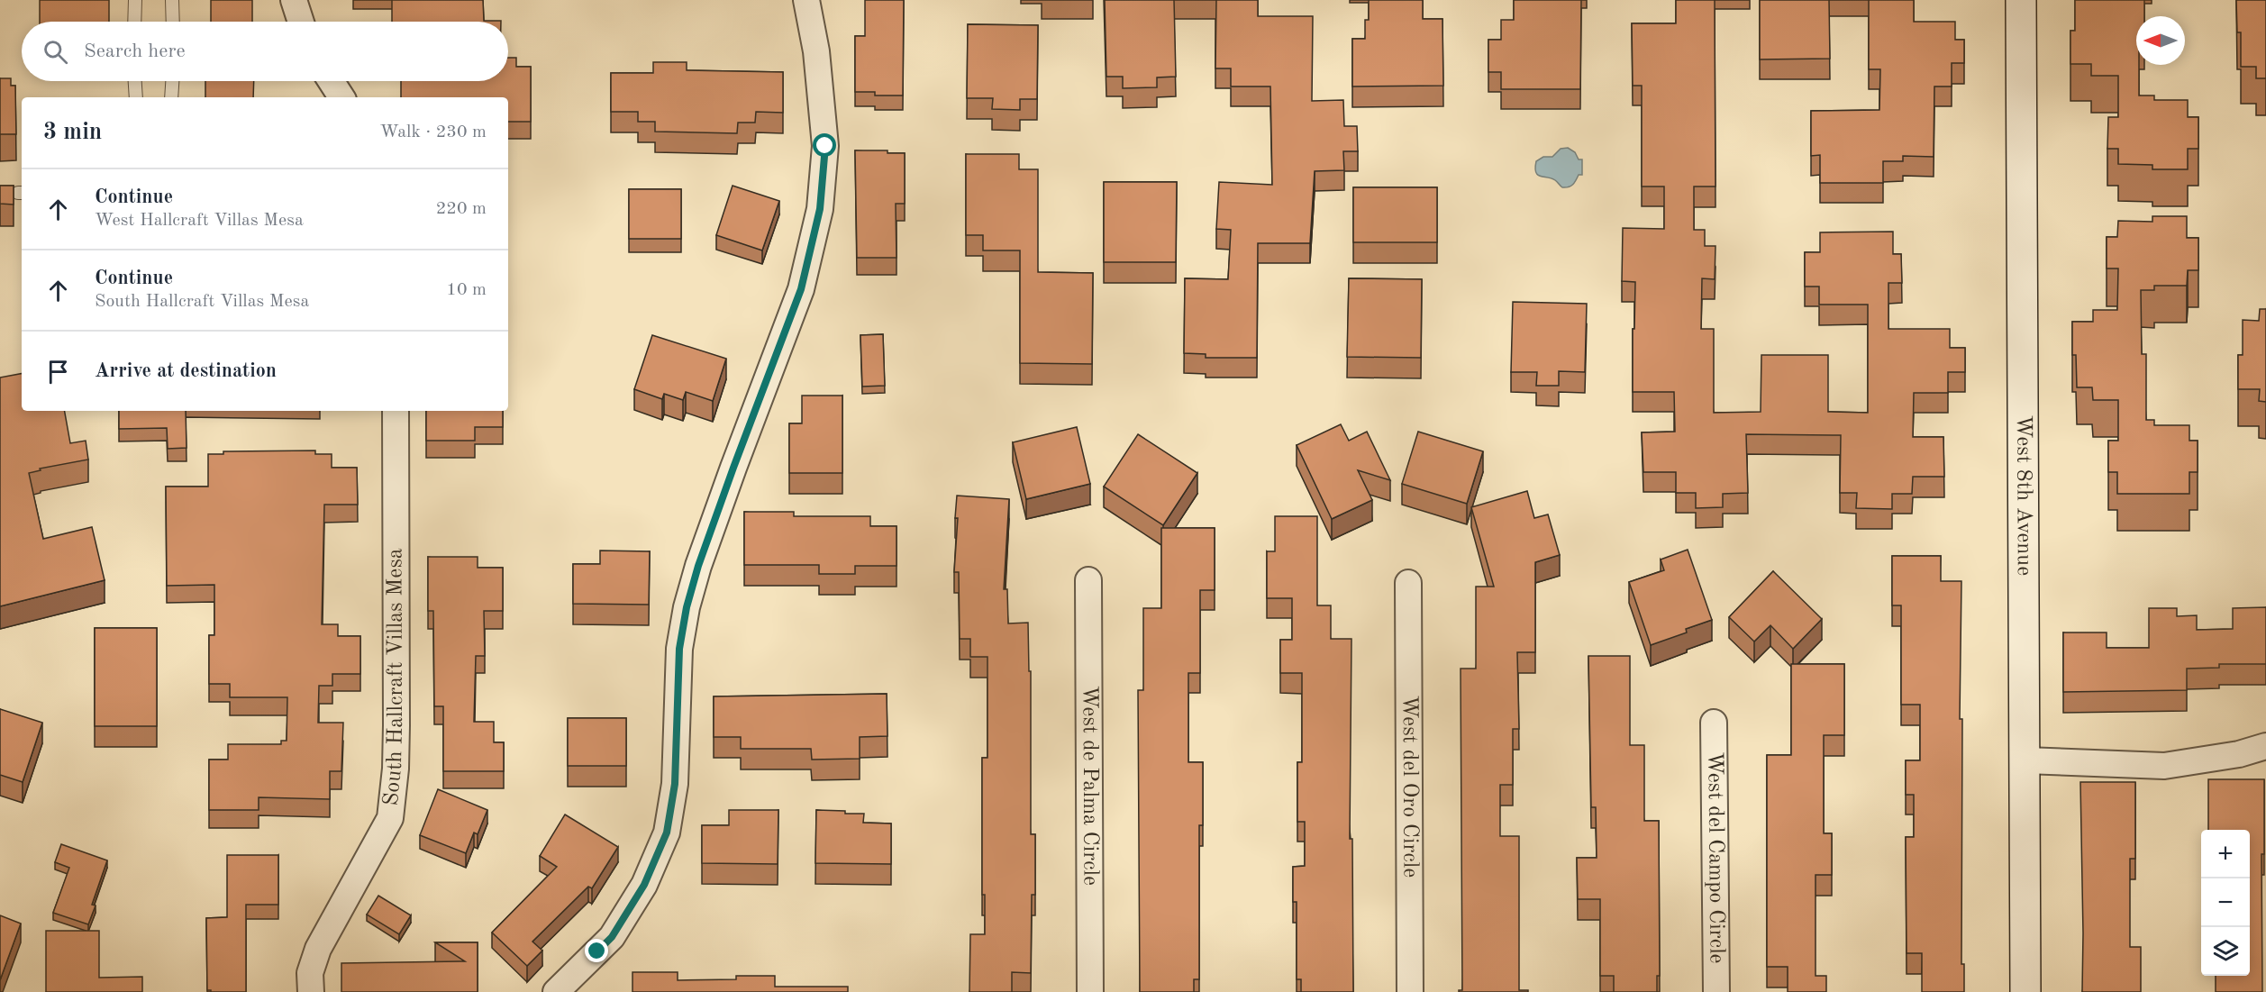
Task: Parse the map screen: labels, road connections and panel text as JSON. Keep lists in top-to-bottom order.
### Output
{
  "streets": {
    "street": [
      "West 8th Avenue",
      "South Hallcraft Villas Mesa",
      "West de Palma Circle",
      "West del Oro Circle",
      "West del Campo Circle"
    ]
  },
  "north": "left",
  "page": {
    "search": "Search here",
    "heading": ["3 min", "Walk · 230 m"],
    "list": [
      ["Continue", "West Hallcraft Villas Mesa", "220 m"],
      ["Continue", "South Hallcraft Villas Mesa", "10 m"],
      "Arrive at destination"
    ],
    "map_buttons": ["+", "−"]
  }
}
